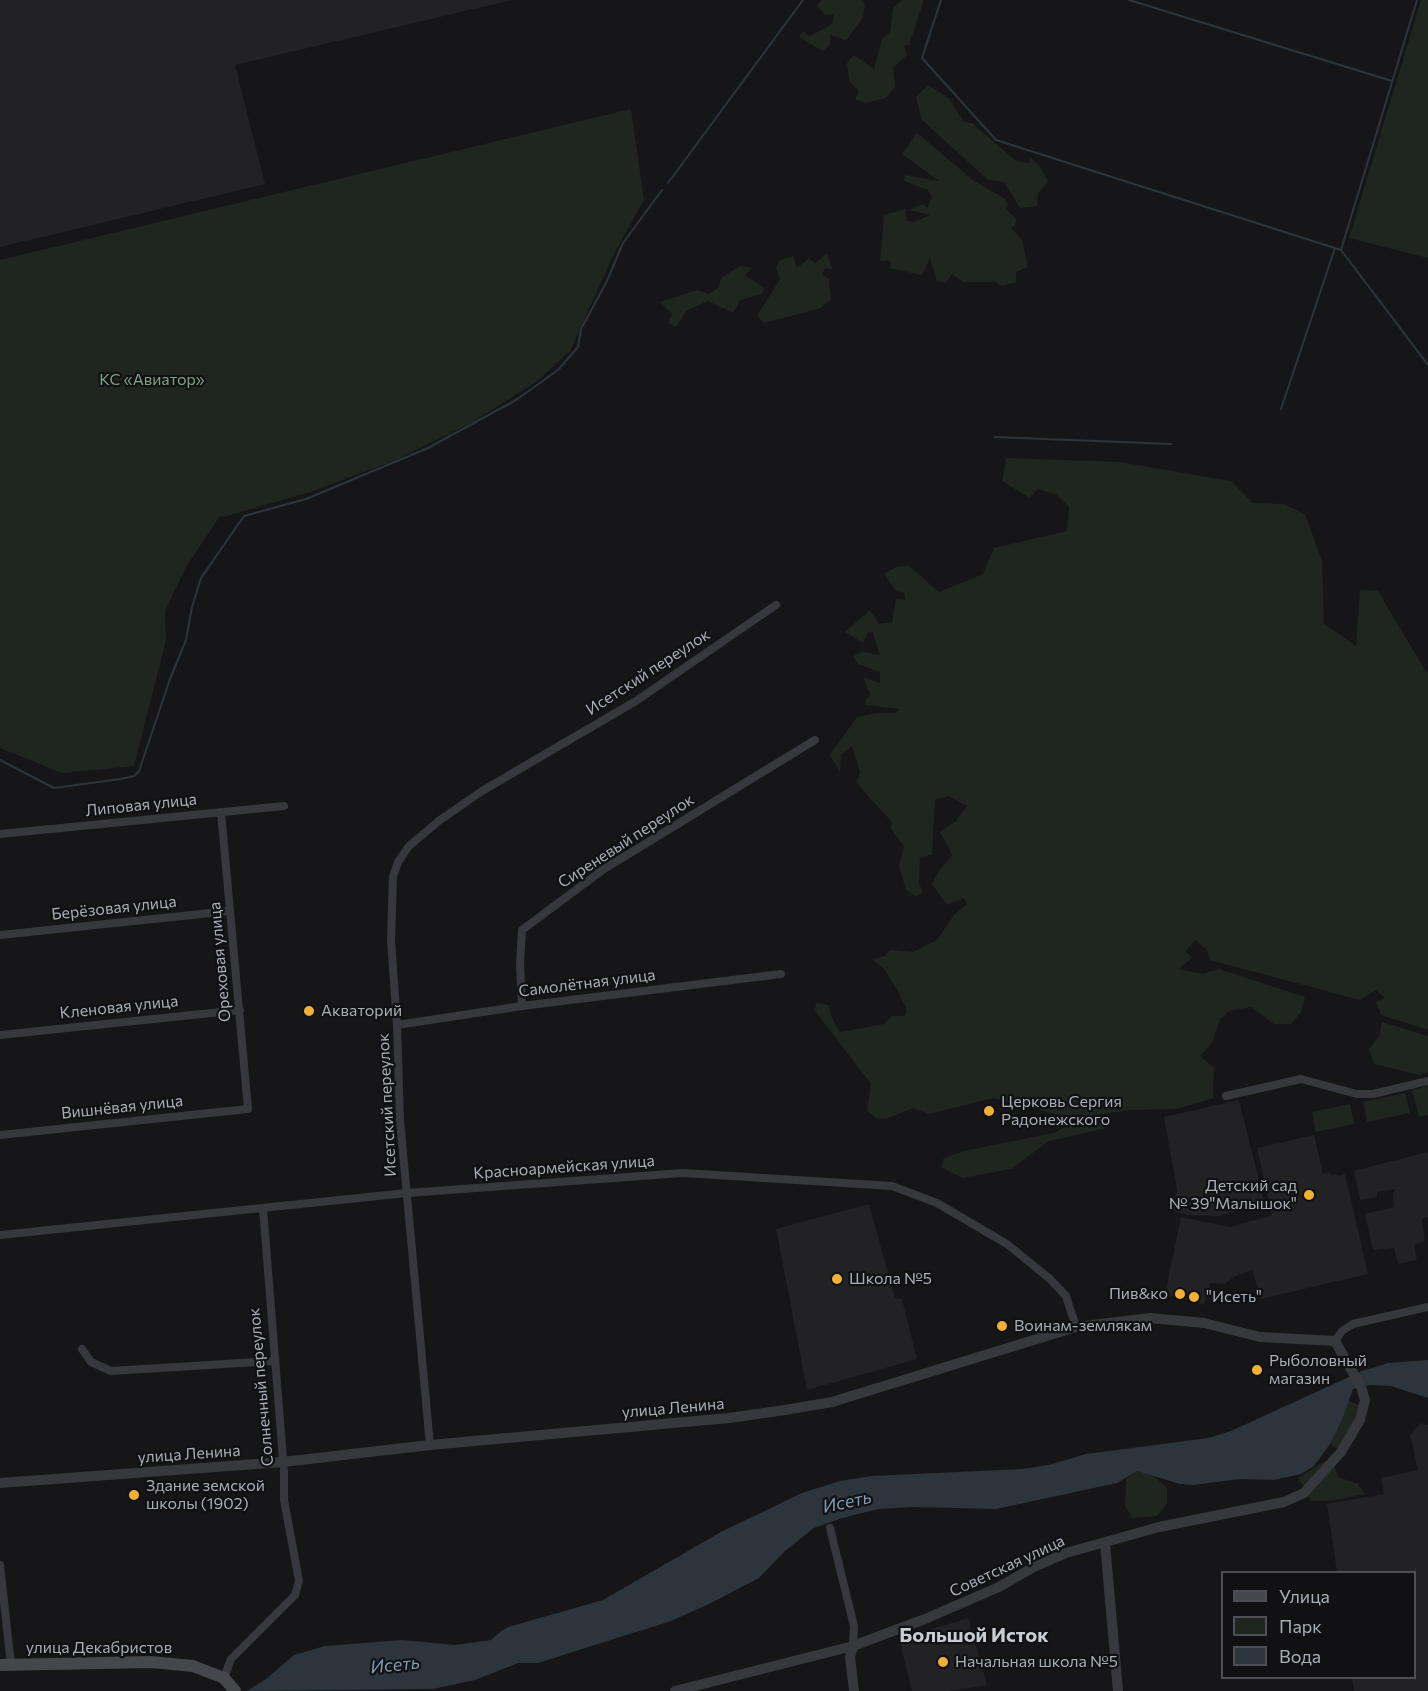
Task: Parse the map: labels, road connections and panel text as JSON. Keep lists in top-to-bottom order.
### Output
{
  "streets": {
    "main road": ["улица Декабристов"],
    "street": [
      "Исетский переулок",
      "Липовая улица",
      "Сиреневый переулок",
      "Берёзовая улица",
      "Ореховая улица",
      "Самолётная улица",
      "Кленовая улица",
      "Вишнёвая улица",
      "Красноармейская улица",
      "Солнечный переулок",
      "улица Ленина",
      "Советская улица"
    ]
  },
  "crossings": [
    ["Исетский переулок", "Самолётная улица"],
    ["Исетский переулок", "Красноармейская улица"],
    ["Исетский переулок", "улица Ленина"],
    ["Липовая улица", "Ореховая улица"],
    ["Сиреневый переулок", "Самолётная улица"],
    ["Берёзовая улица", "Ореховая улица"],
    ["Ореховая улица", "Кленовая улица"],
    ["Ореховая улица", "Вишнёвая улица"],
    ["Красноармейская улица", "Солнечный переулок"],
    ["Красноармейская улица", "улица Ленина"],
    ["Солнечный переулок", "улица Ленина"],
    ["Солнечный переулок", "улица Декабристов"],
    ["улица Ленина", "Советская улица"]
  ],
  "districts": ["Большой Исток"],
  "water": ["Исеть"],
  "parks": ["КС «Авиатор»"],
  "places": [
    "Акваторий",
    "Церковь Сергия Радонежского",
    "Детский сад № 39\"Малышок\"",
    "Школа №5",
    "Пив&ко",
    "\"Исеть\"",
    "Воинам-землякам",
    "Рыболовный магазин",
    "Здание земской школы (1902)",
    "Начальная школа №5"
  ],
  "legend": ["Улица", "Парк", "Вода"]
}
